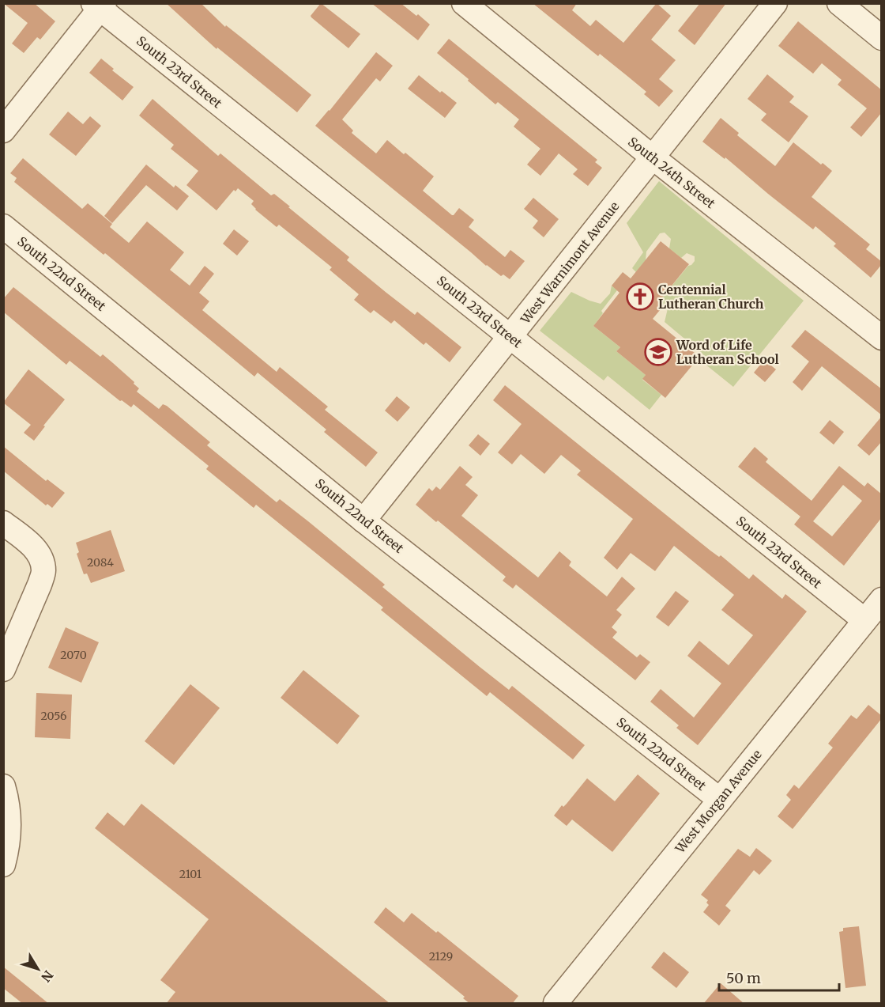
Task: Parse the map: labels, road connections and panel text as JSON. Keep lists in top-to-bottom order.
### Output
{
  "streets": {
    "street": [
      "South 23rd Street",
      "South 24th Street",
      "West Warnimont Avenue",
      "South 22nd Street",
      "West Morgan Avenue"
    ]
  },
  "crossings": [
    ["South 23rd Street", "West Warnimont Avenue"],
    ["South 23rd Street", "West Morgan Avenue"],
    ["South 24th Street", "West Warnimont Avenue"],
    ["West Warnimont Avenue", "South 22nd Street"],
    ["South 22nd Street", "West Morgan Avenue"]
  ],
  "places": {
    "church": ["Centennial Lutheran Church"],
    "school or university": ["Word of Life Lutheran School"]
  },
  "house_numbers": [
    "2084",
    "2070",
    "2056",
    "2101",
    "2129"
  ],
  "scale_bar": "50 m",
  "north": "bottom right"
}
